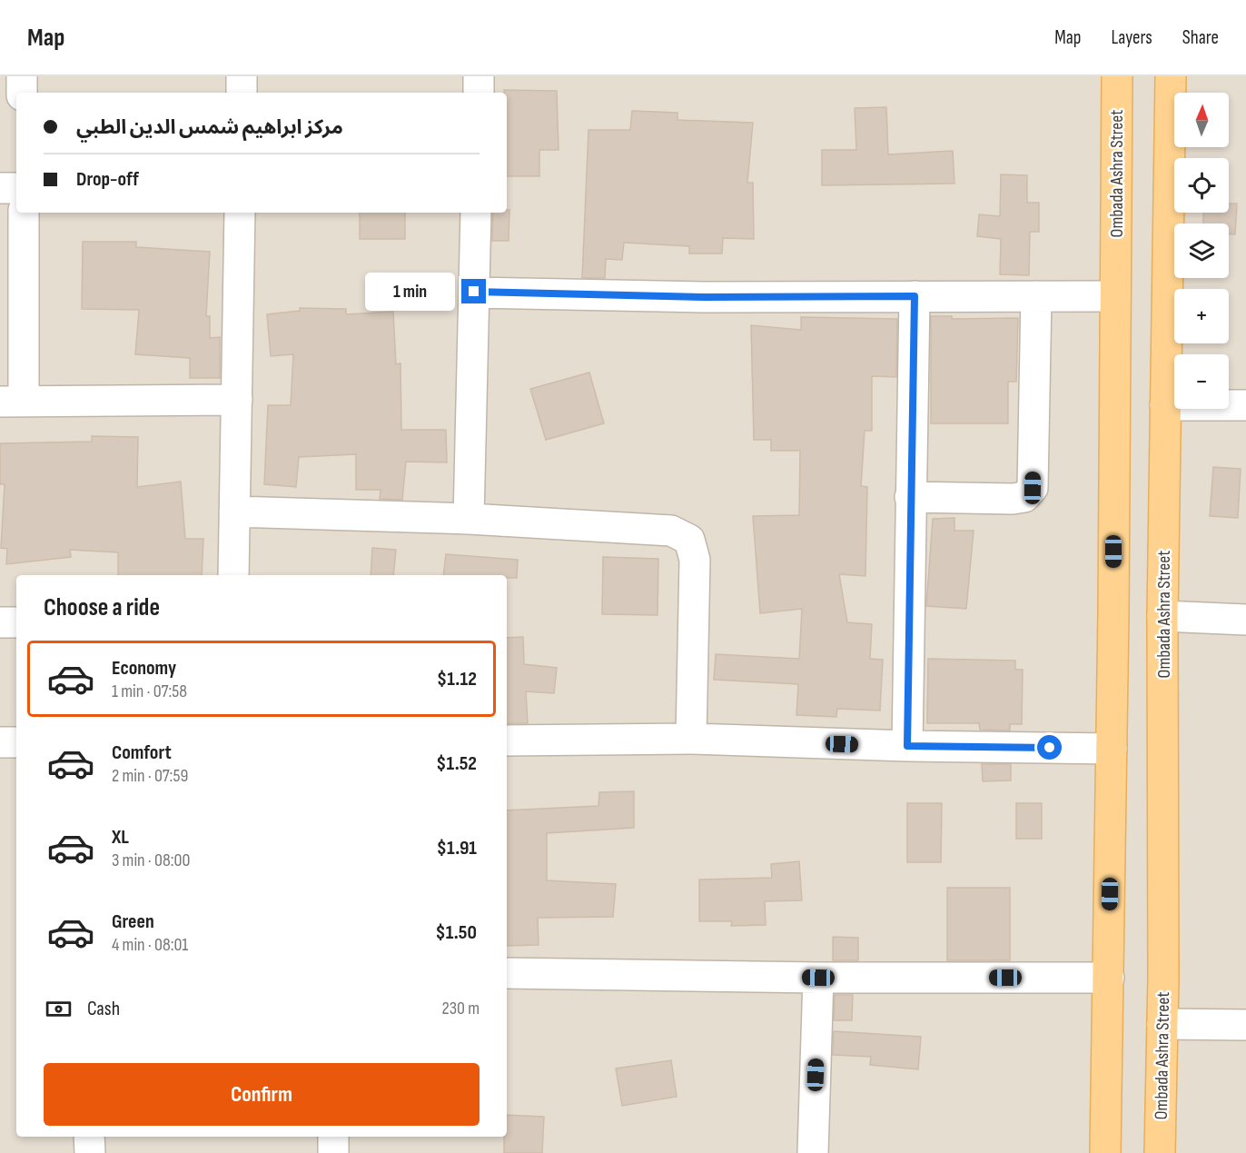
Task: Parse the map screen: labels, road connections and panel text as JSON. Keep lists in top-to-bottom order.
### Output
{
  "streets": {
    "main road": ["Ombada Ashra Street"]
  },
  "north": "top",
  "page": {
    "header": "Map",
    "nav": ["Map", "Layers", "Share"],
    "map_buttons": ["+", "−"],
    "banner": ["مركز ابراهيم شمس الدين الطبي", "Drop-off"],
    "bubble": "1 min",
    "heading": "Choose a ride",
    "list": [
      {
        "name": "Economy",
        "note": "1 min · 07:58",
        "value": "$1.12"
      },
      {
        "name": "Comfort",
        "note": "2 min · 07:59",
        "value": "$1.52"
      },
      {
        "name": "XL",
        "note": "3 min · 08:00",
        "value": "$1.91"
      },
      {
        "name": "Green",
        "note": "4 min · 08:01",
        "value": "$1.50"
      }
    ],
    "pay": ["Cash", "230 m"],
    "buttons": "Confirm"
  }
}
